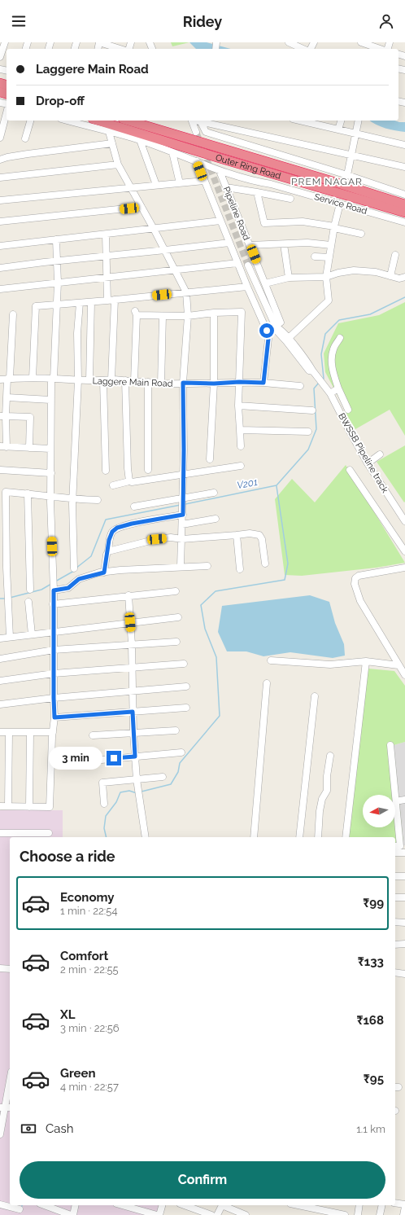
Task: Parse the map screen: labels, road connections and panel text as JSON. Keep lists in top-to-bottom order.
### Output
{
  "streets": {
    "highway": ["Outer Ring Road"],
    "street": [
      "Service Road",
      "Pipeline Road",
      "Laggere Main Road",
      "BWSSB Pipeline track"
    ]
  },
  "crossings": [
    ["Outer Ring Road", "Service Road"],
    ["Service Road", "Pipeline Road"]
  ],
  "districts": ["PREM NAGAR"],
  "water": ["V201"],
  "north": "left",
  "page": {
    "header": "Ridey",
    "banner": ["Laggere Main Road", "Drop-off"],
    "bubble": "3 min",
    "heading": "Choose a ride",
    "list": [
      {
        "name": "Economy",
        "note": "1 min · 22:54",
        "value": "₹99"
      },
      {
        "name": "Comfort",
        "note": "2 min · 22:55",
        "value": "₹133"
      },
      {
        "name": "XL",
        "note": "3 min · 22:56",
        "value": "₹168"
      },
      {
        "name": "Green",
        "note": "4 min · 22:57",
        "value": "₹95"
      }
    ],
    "pay": ["Cash", "1.1 km"],
    "buttons": "Confirm"
  }
}
